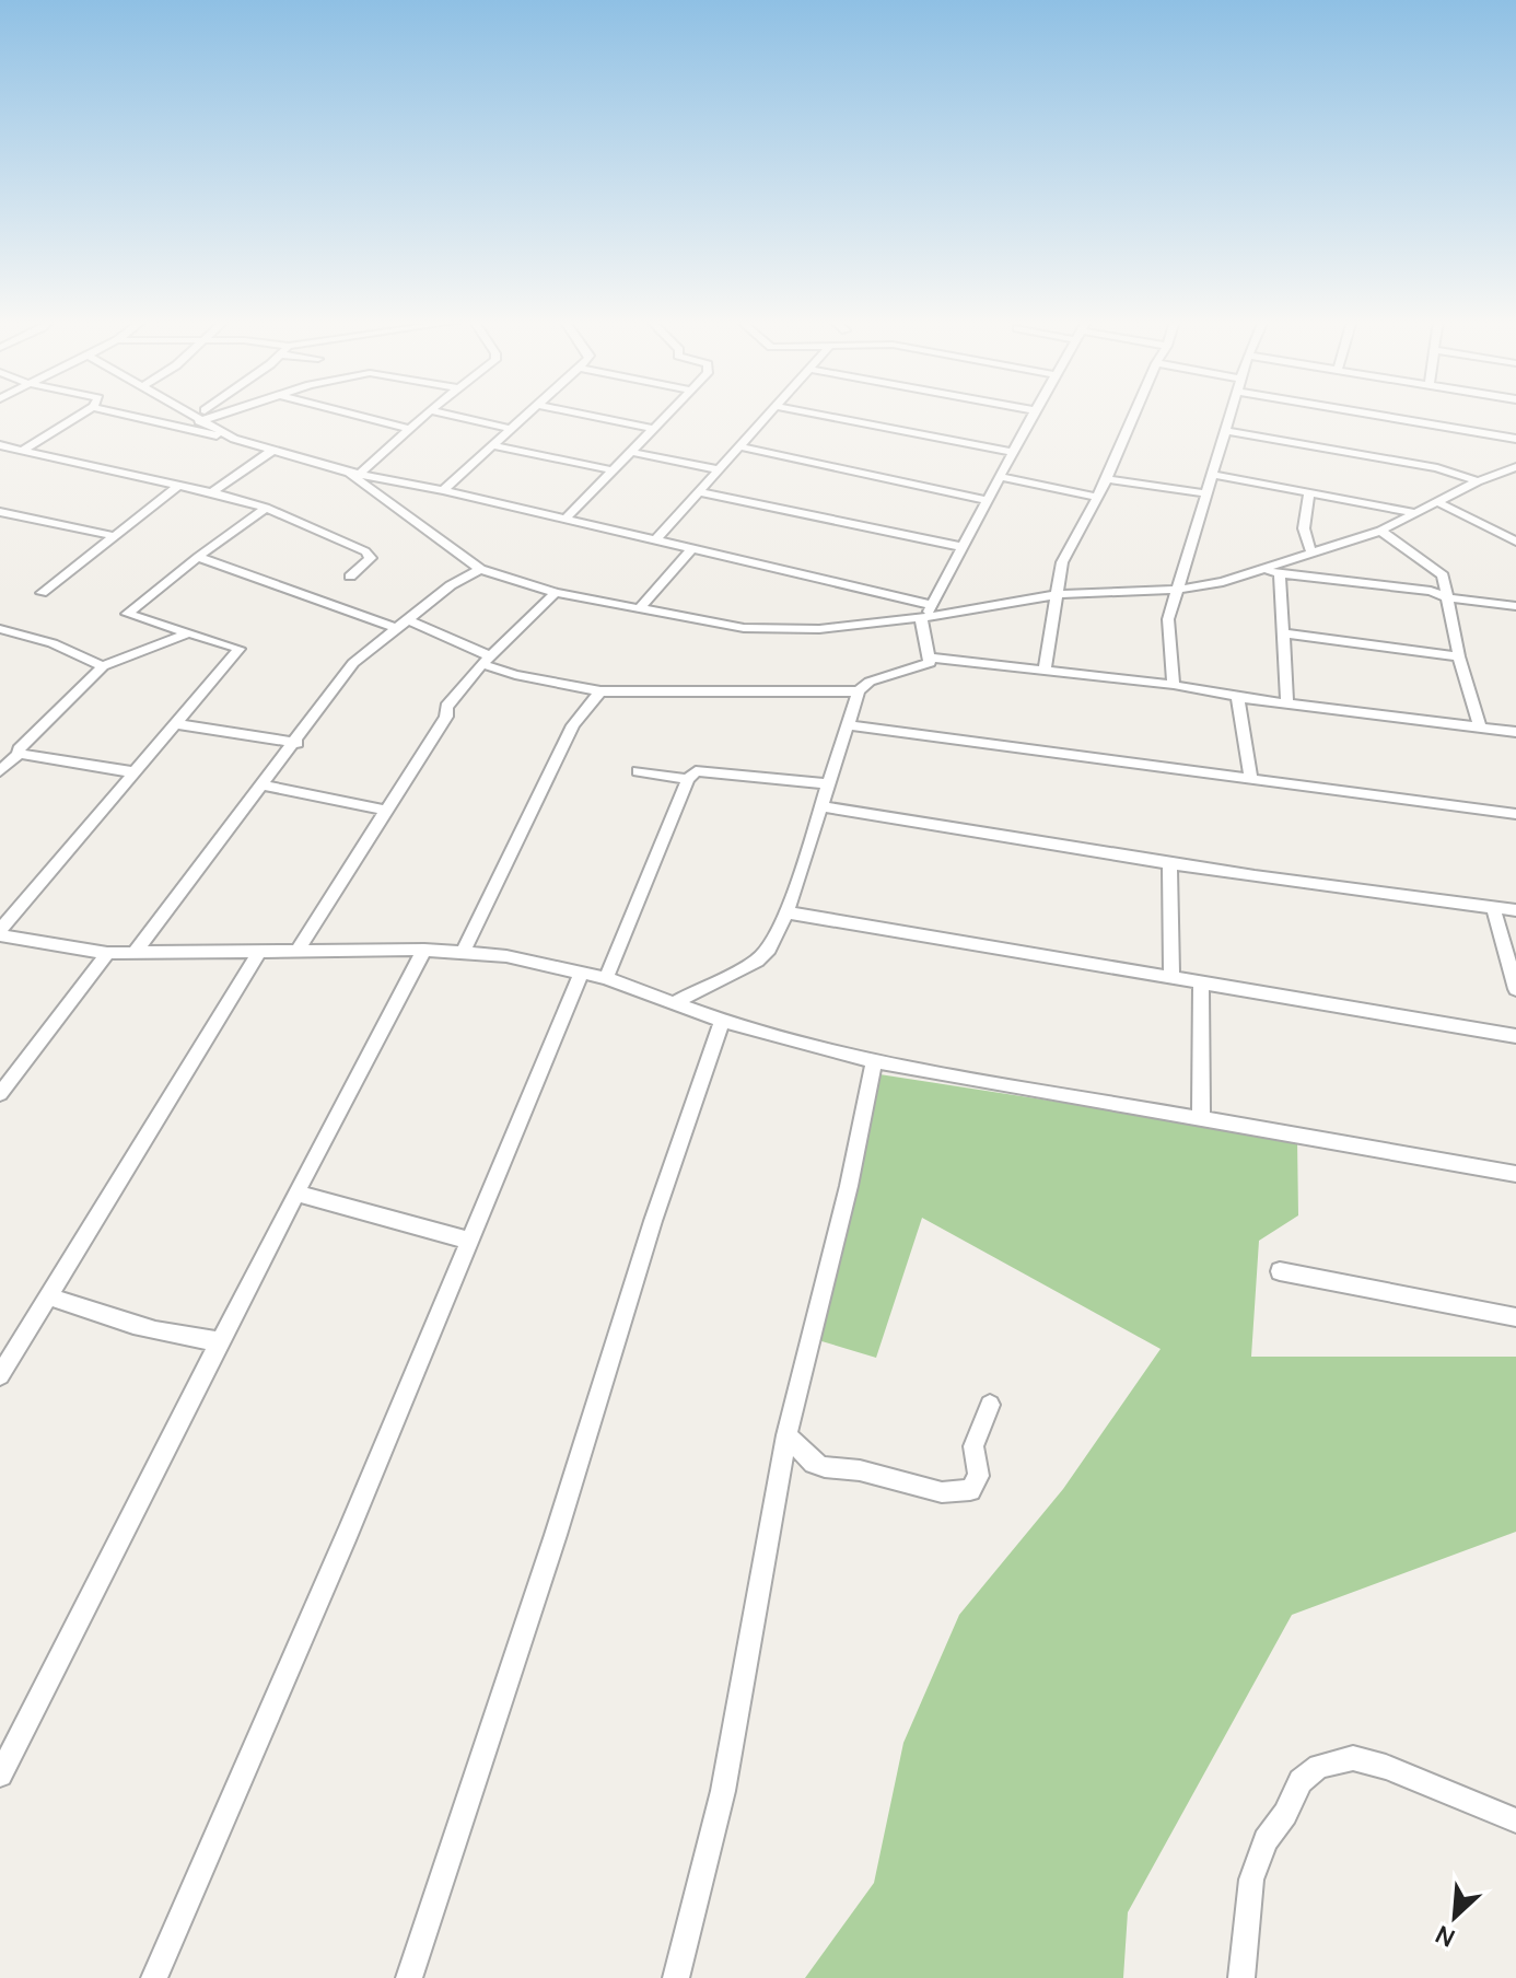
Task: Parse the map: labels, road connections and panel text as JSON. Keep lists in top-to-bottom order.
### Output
{
  "north": "bottom left"
}
